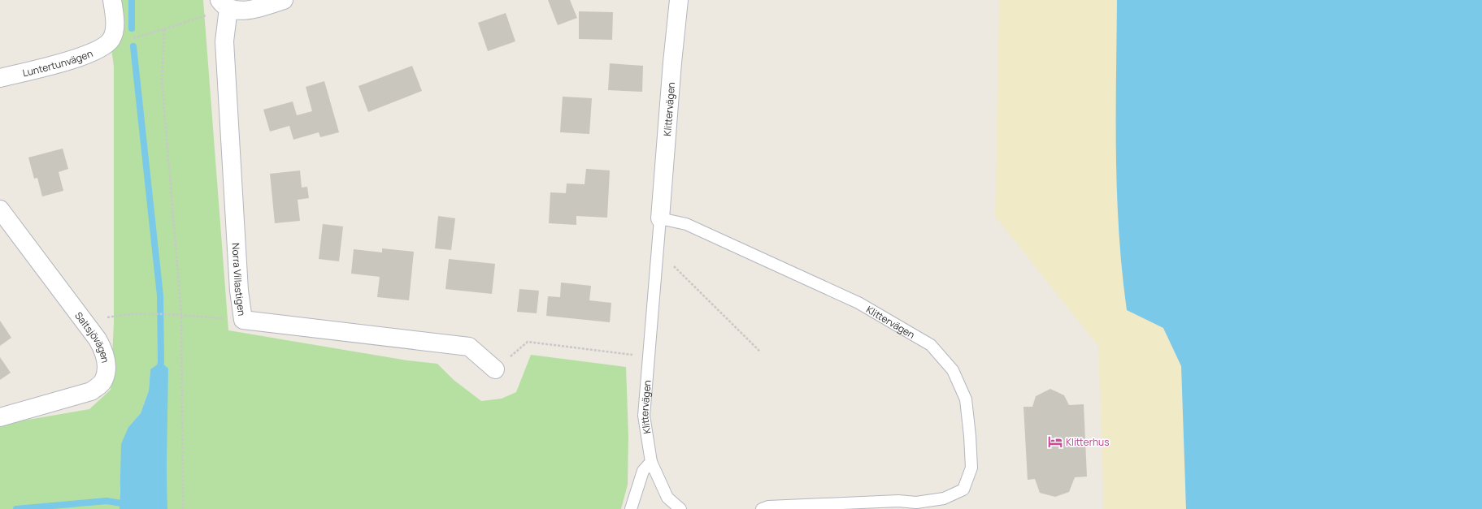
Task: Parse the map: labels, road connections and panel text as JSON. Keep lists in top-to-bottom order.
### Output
{
  "streets": {
    "street": [
      "Luntertunvägen",
      "Klittervägen",
      "Norra Villastigen",
      "Saltsjövägen"
    ]
  },
  "places": {
    "hotel": ["Klitterhus"]
  }
}
